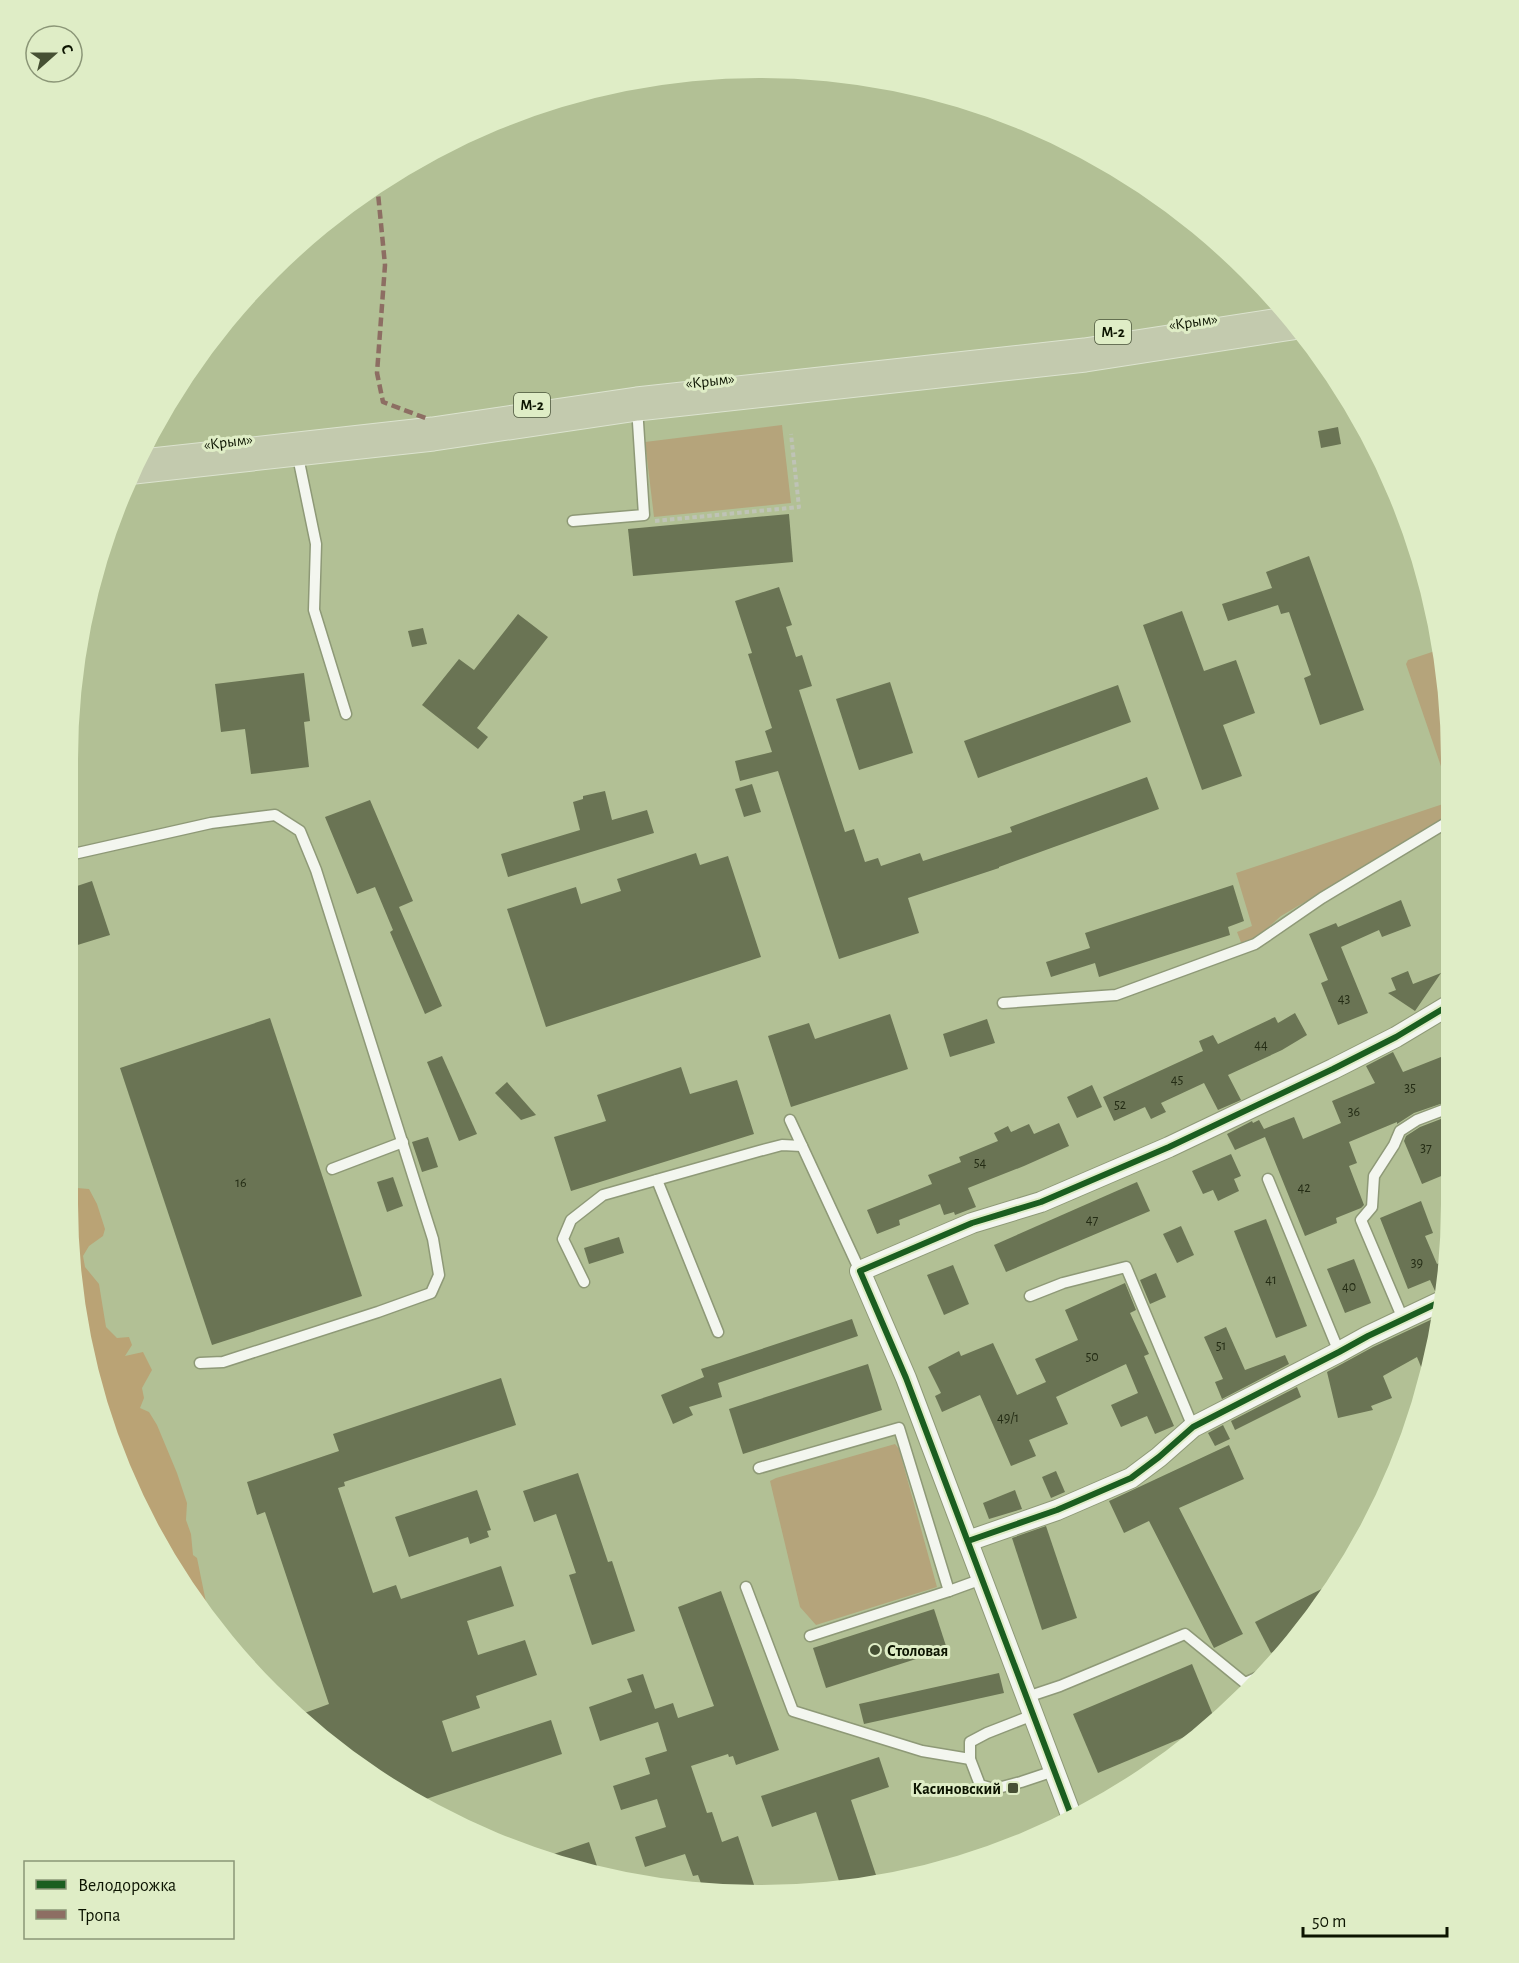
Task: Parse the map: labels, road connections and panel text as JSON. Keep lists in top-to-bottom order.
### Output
{
  "streets": {
    "highway": ["«Крым»", "М-2"]
  },
  "places": {
    "other": ["Столовая"],
    "transit": ["Касиновский"]
  },
  "house_numbers": [
    "43",
    "44",
    "45",
    "35",
    "52",
    "36",
    "37",
    "54",
    "16",
    "42",
    "47",
    "39",
    "41",
    "40",
    "51",
    "50",
    "49/1"
  ],
  "legend": ["Велодорожка", "Тропа"],
  "scale_bar": "50 m",
  "north": "right"
}
